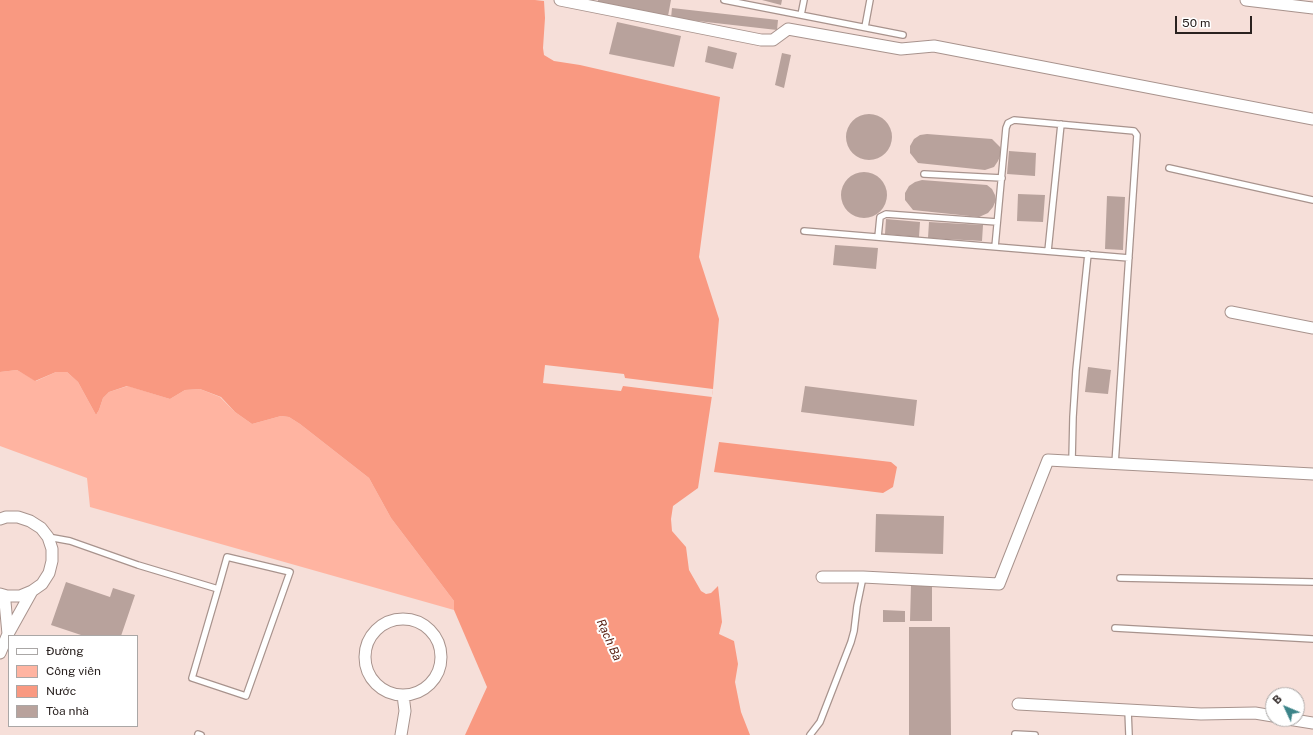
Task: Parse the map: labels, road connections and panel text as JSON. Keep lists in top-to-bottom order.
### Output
{
  "water": ["Rạch Bà"],
  "legend": [
    "Đường",
    "Công viên",
    "Nước",
    "Tòa nhà"
  ],
  "scale_bar": "50 m",
  "north": "top left"
}
